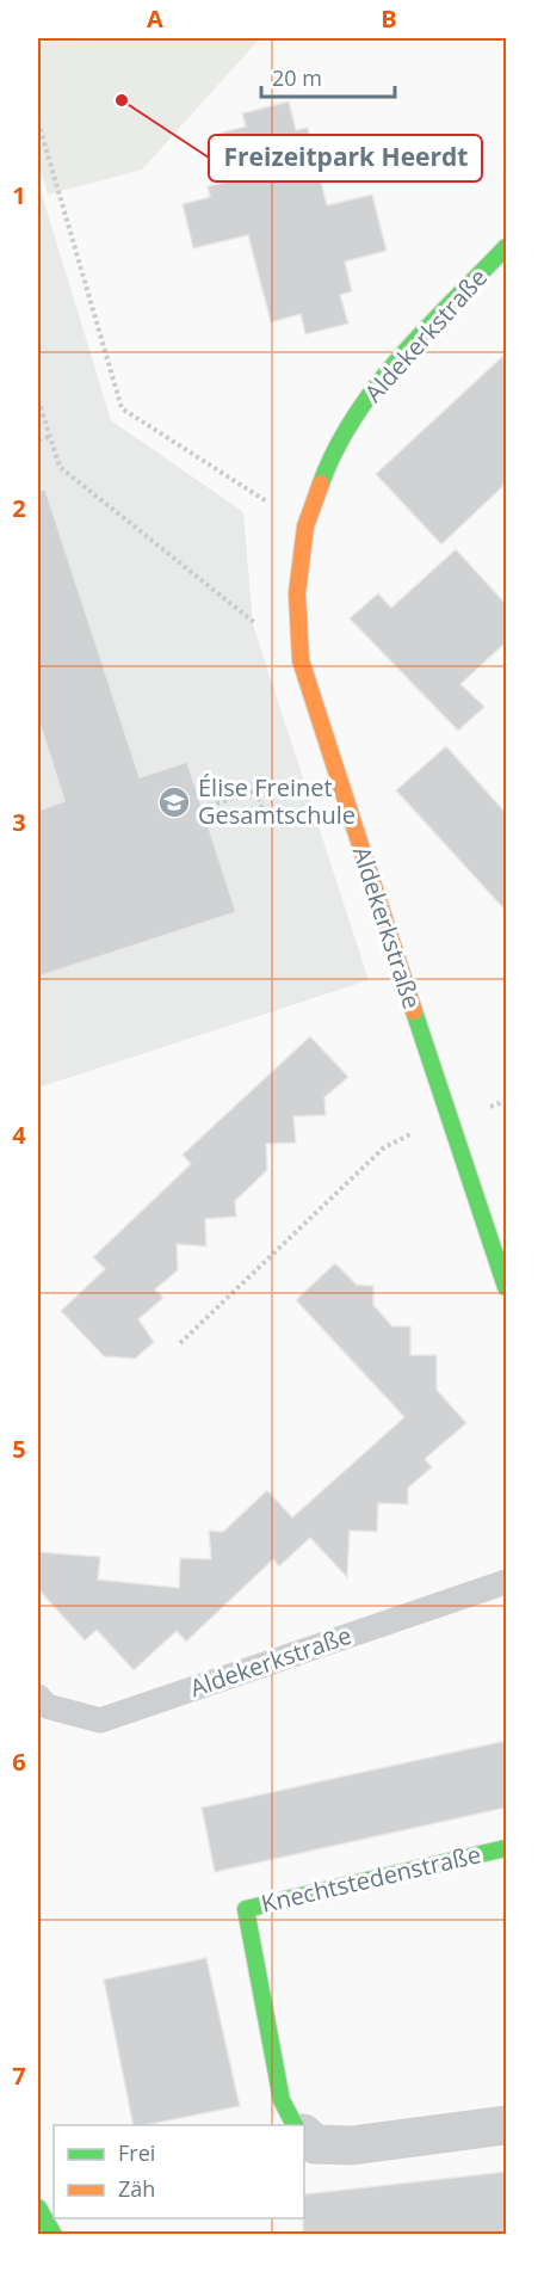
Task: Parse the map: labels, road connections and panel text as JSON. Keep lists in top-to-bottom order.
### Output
{
  "streets": {
    "main road": ["Aldekerkstraße", "Knechtstedenstraße"]
  },
  "places": {
    "other": ["Freizeitpark Heerdt"],
    "school or university": ["Élise Freinet Gesamtschule"]
  },
  "legend": ["Frei", "Zäh"],
  "scale_bar": "20 m",
  "grid": {
    "columns": ["A", "B"],
    "rows": [
      "1",
      "2",
      "3",
      "4",
      "5",
      "6",
      "7"
    ]
  }
}
